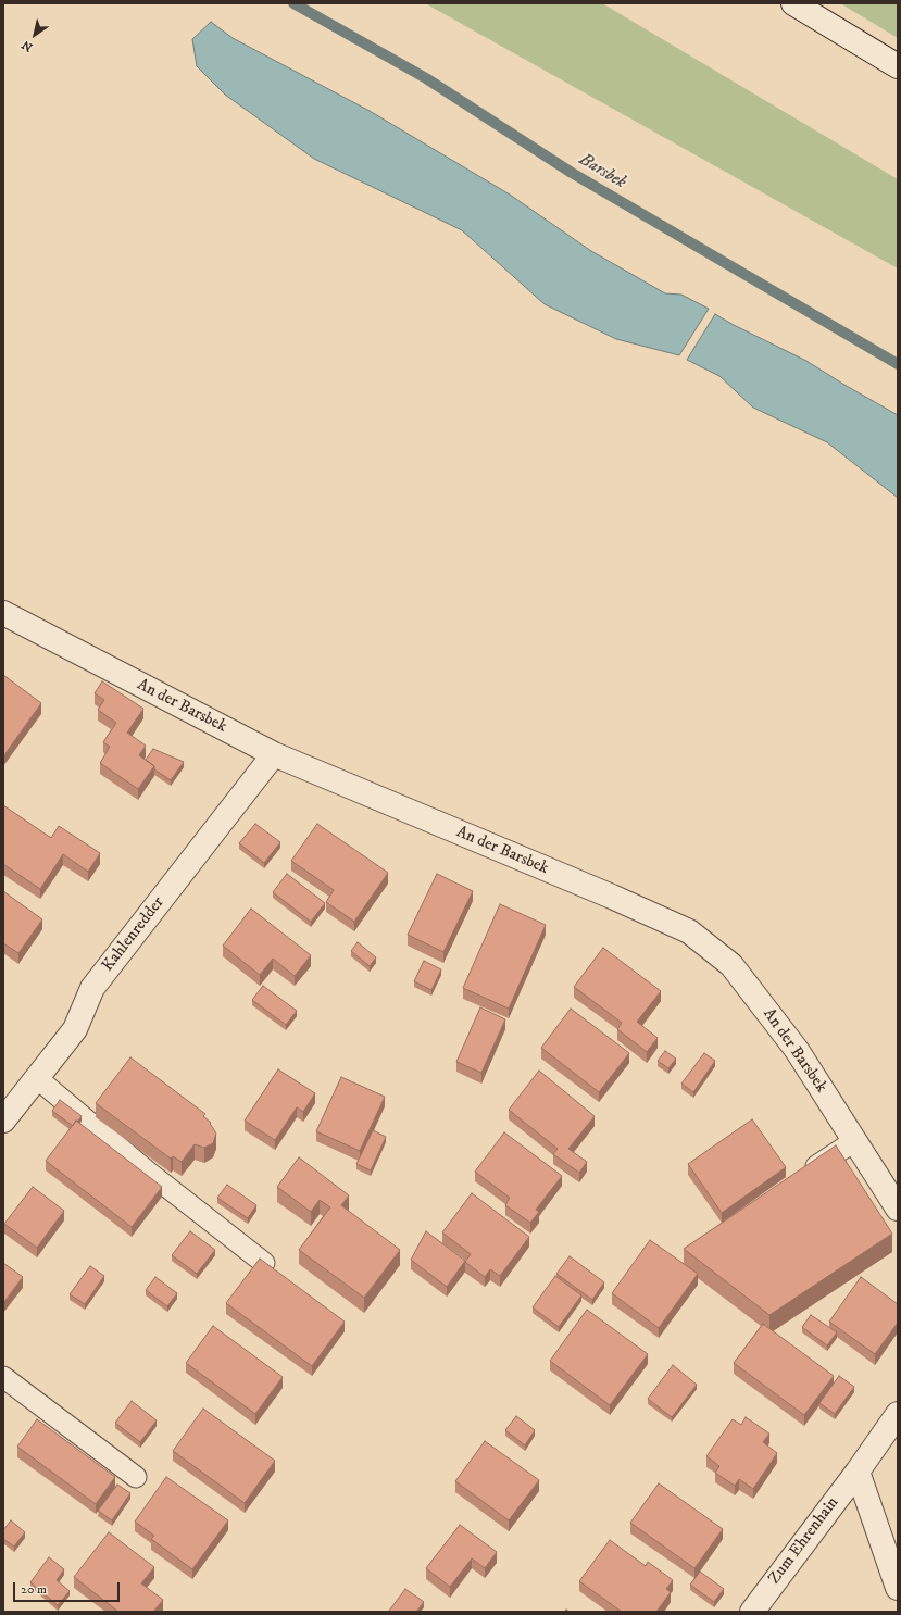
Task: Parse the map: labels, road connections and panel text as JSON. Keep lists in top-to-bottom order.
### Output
{
  "streets": {
    "street": ["An der Barsbek", "Kahlenredder", "Zum Ehrenhain"]
  },
  "crossings": [
    ["An der Barsbek", "Kahlenredder"]
  ],
  "water": ["Barsbek"],
  "scale_bar": "20 m",
  "north": "bottom left"
}
